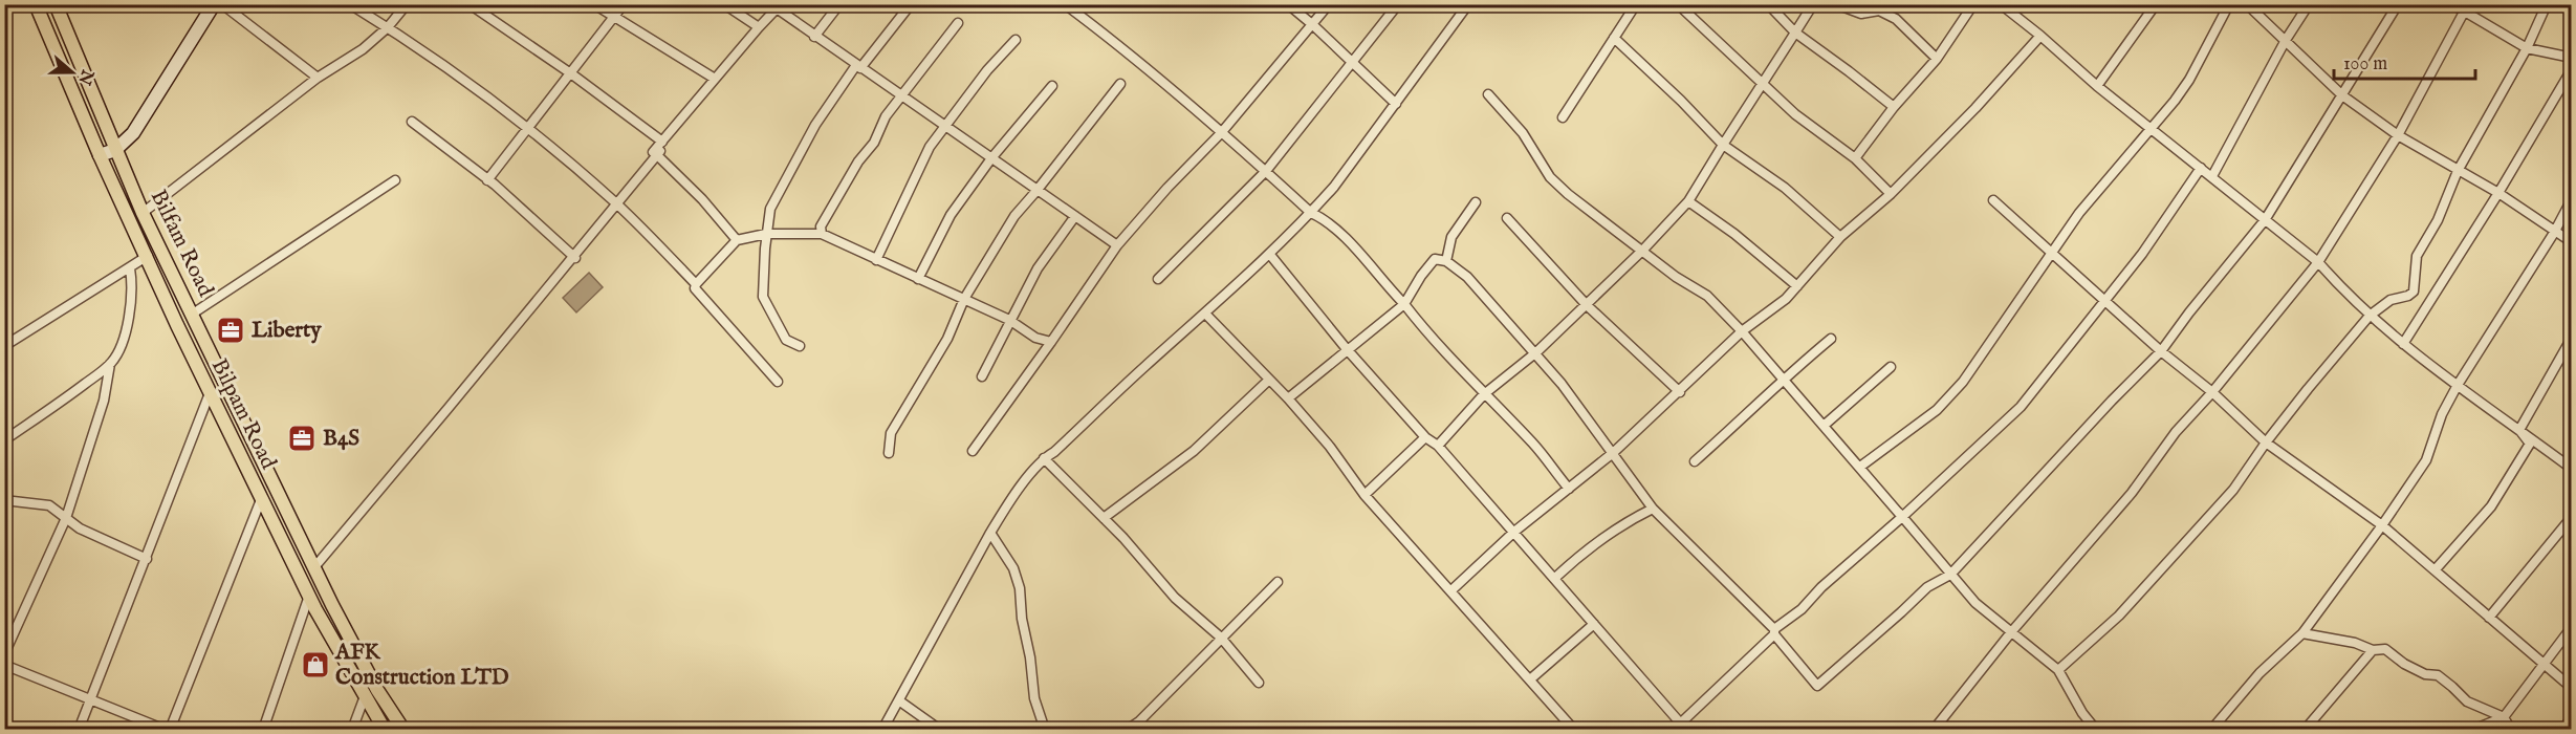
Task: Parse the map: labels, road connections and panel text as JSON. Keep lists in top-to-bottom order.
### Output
{
  "streets": {
    "main road": ["Bilfam Road", "Bilpam Road"]
  },
  "places": {
    "office": ["Liberty", "B4S"],
    "shop": ["AFK Construction LTD"]
  },
  "scale_bar": "100 m",
  "north": "right"
}
